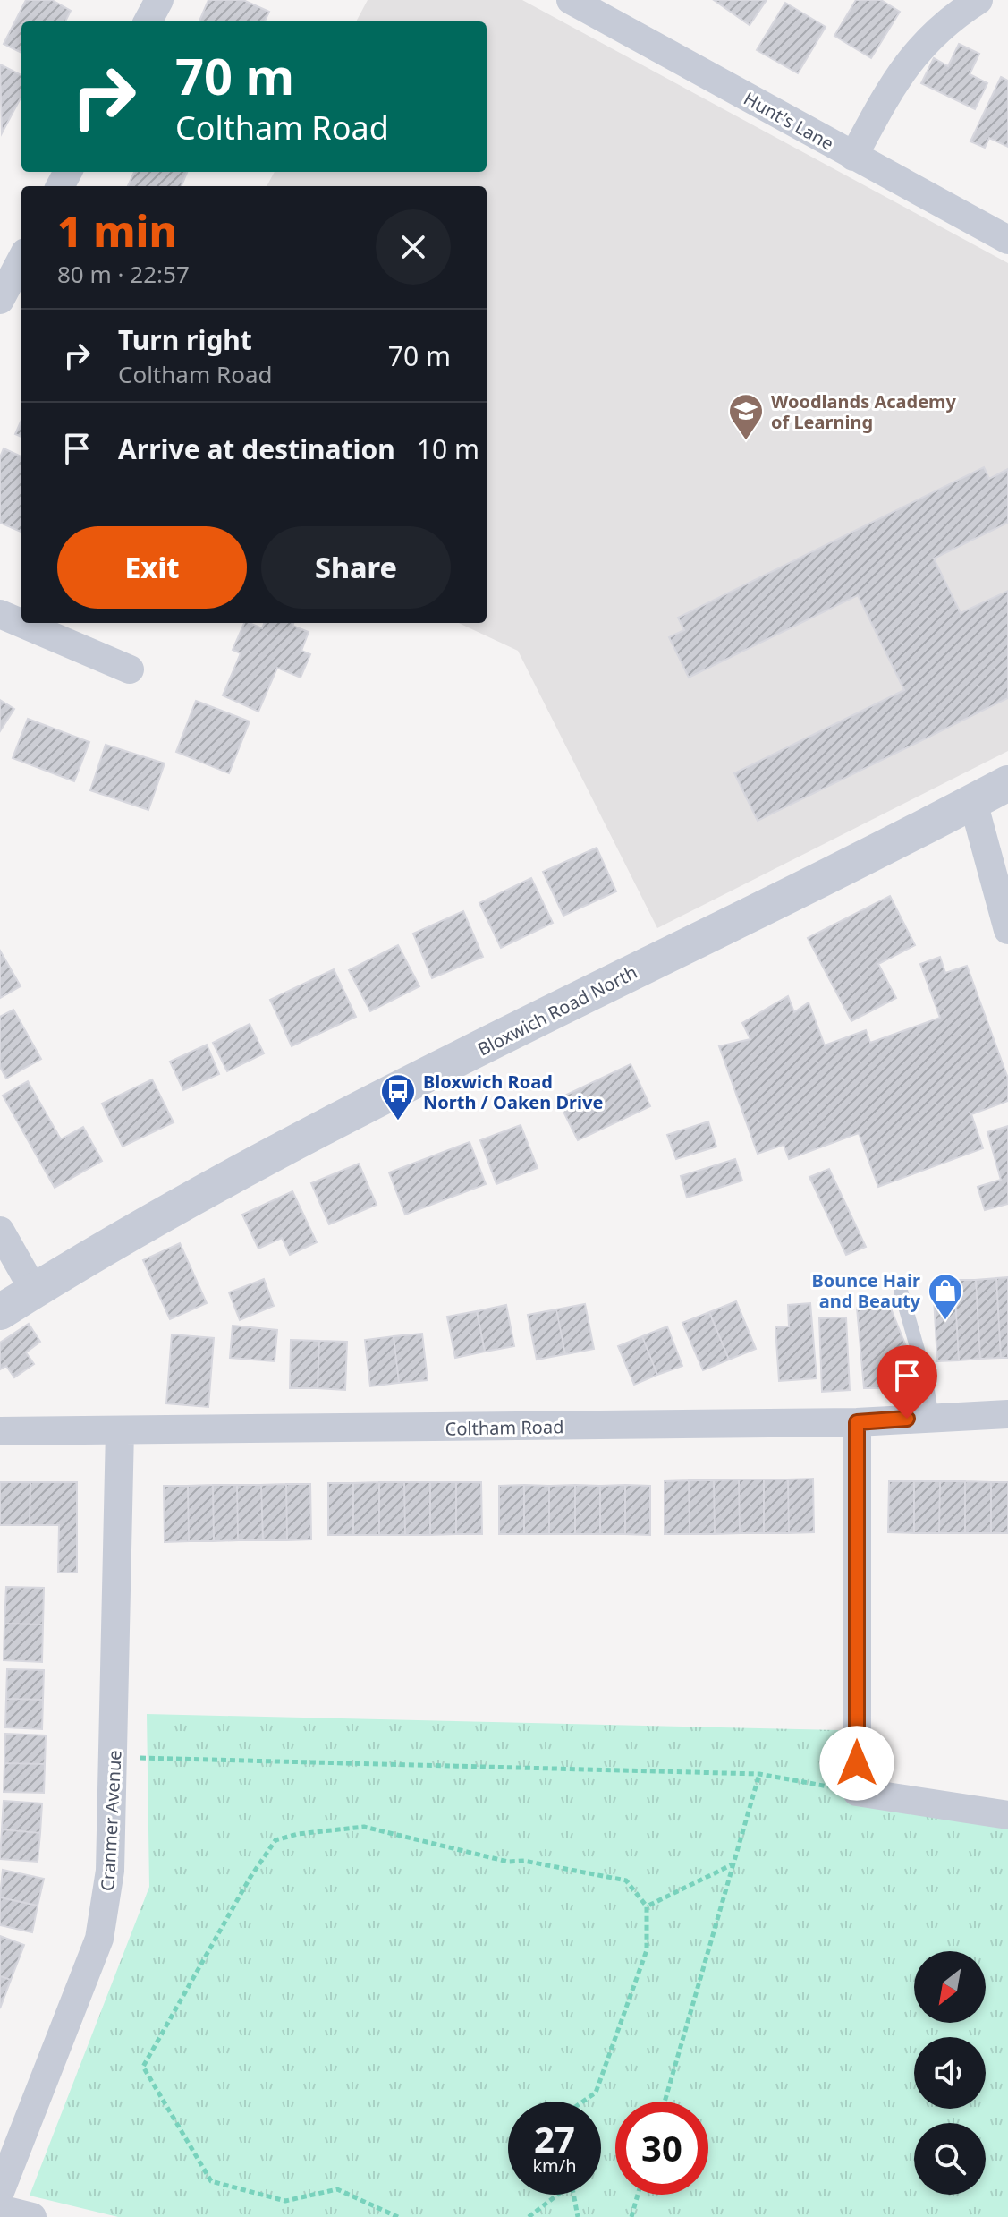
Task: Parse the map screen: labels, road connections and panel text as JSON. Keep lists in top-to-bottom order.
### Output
{
  "streets": {
    "street": [
      "Hunt's Lane",
      "Bloxwich Road North",
      "Coltham Road",
      "Cranmer Avenue"
    ]
  },
  "crossings": [
    ["Coltham Road", "Cranmer Avenue"]
  ],
  "places": {
    "school or university": ["Woodlands Academy of Learning"],
    "bus stop": ["Bloxwich Road North / Oaken Drive"],
    "shop": ["Bounce Hair and Beauty"]
  },
  "north": "bottom left",
  "page": {
    "turn": ["70 m", "Coltham Road"],
    "heading": ["1 min", "80 m · 22:57"],
    "list": [
      {
        "name": "Turn right",
        "note": "Coltham Road",
        "value": "70 m"
      },
      {
        "name": "Arrive at destination",
        "value": "10 m"
      }
    ],
    "buttons": ["Exit", "Share"],
    "speed": "27 km/h",
    "limit": "30"
  }
}
